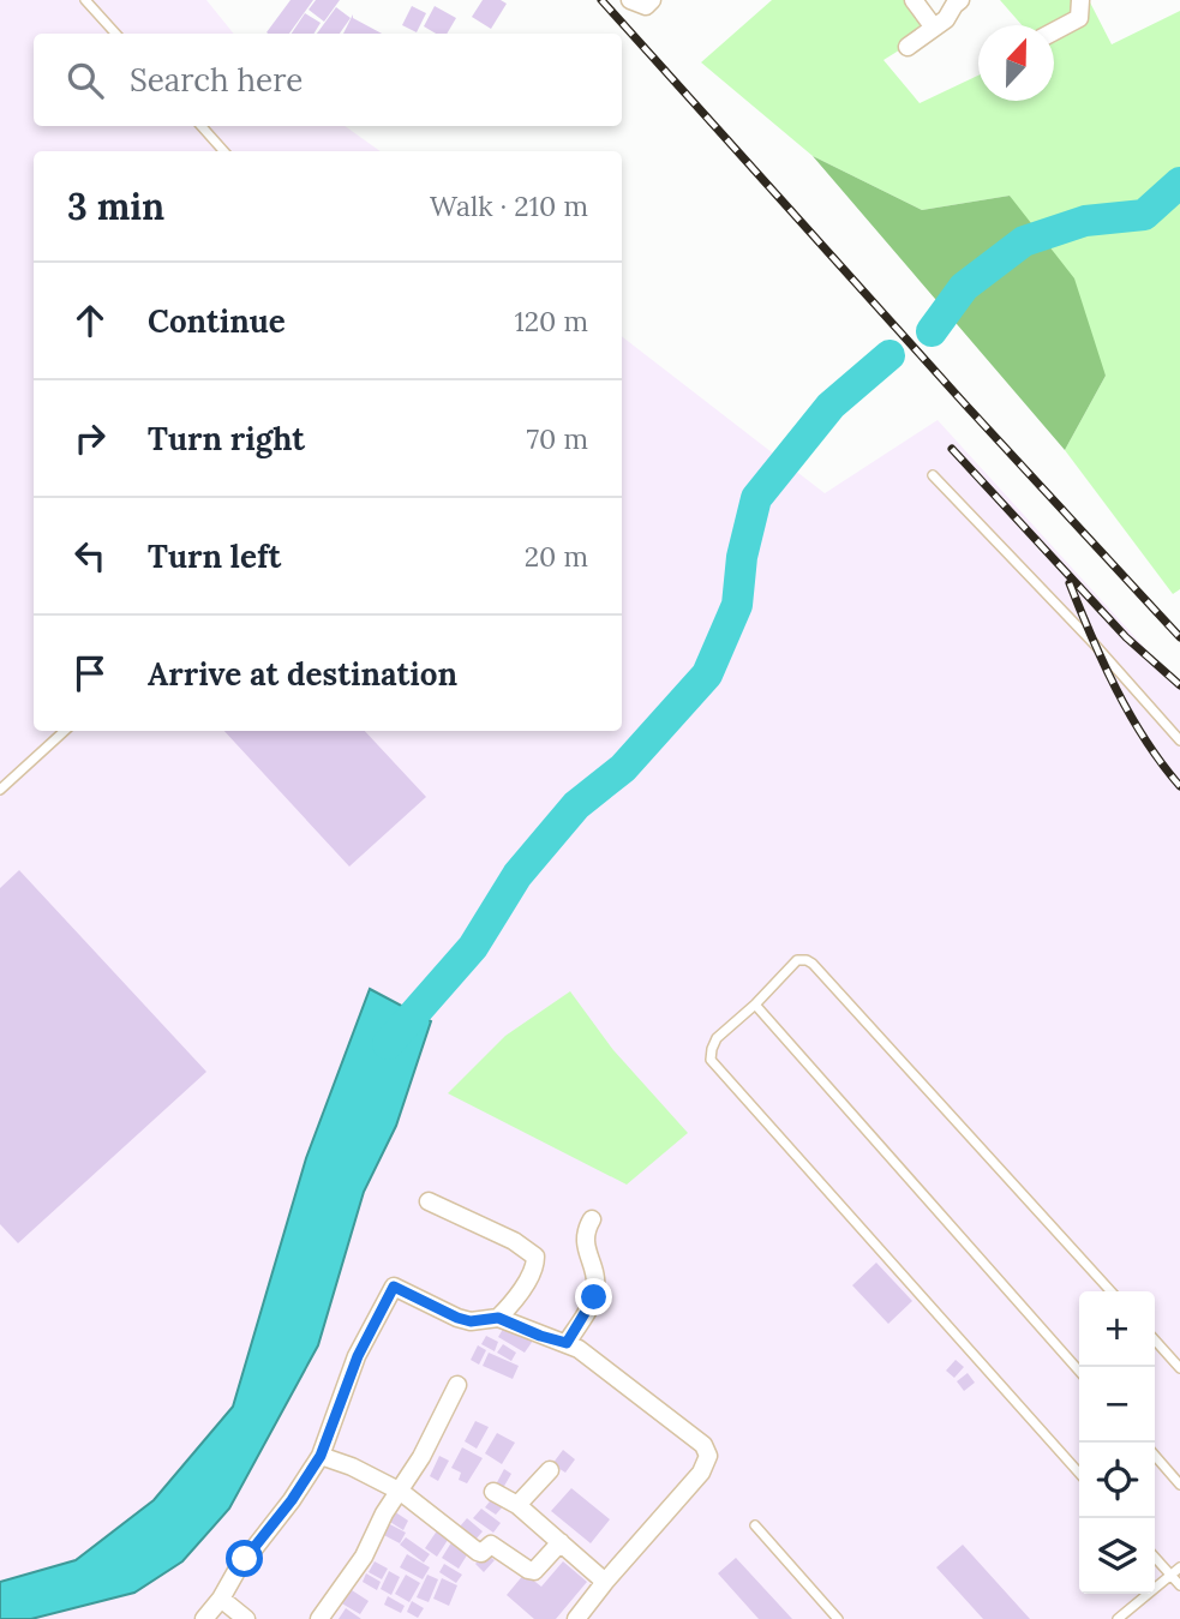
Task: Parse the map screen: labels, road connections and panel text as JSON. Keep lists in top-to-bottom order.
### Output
{
  "north": "top",
  "page": {
    "search": "Search here",
    "heading": ["3 min", "Walk · 210 m"],
    "list": [
      ["Continue", "120 m"],
      ["Turn right", "70 m"],
      ["Turn left", "20 m"],
      "Arrive at destination"
    ],
    "map_buttons": ["+", "−"]
  }
}
